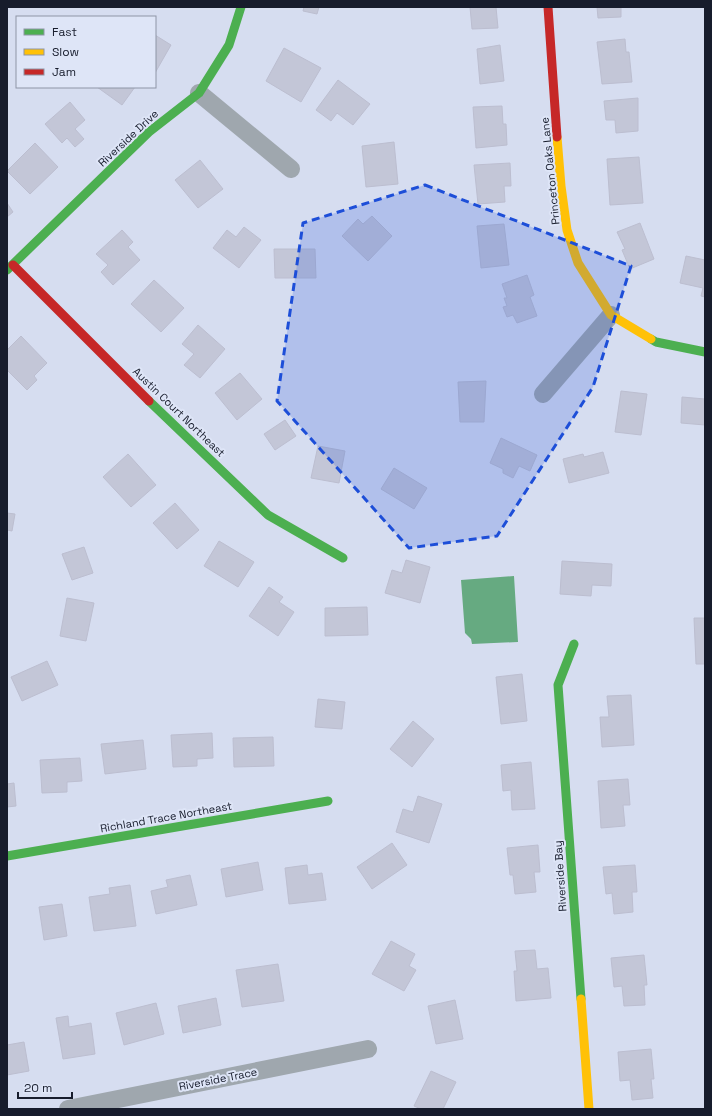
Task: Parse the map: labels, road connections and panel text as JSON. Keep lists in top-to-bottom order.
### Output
{
  "streets": {
    "street": [
      "Riverside Drive",
      "Princeton Oaks Lane",
      "Austin Court Northeast",
      "Richland Trace Northeast",
      "Riverside Bay",
      "Riverside Trace"
    ]
  },
  "crossings": [
    ["Riverside Drive", "Austin Court Northeast"]
  ],
  "legend": ["Fast", "Slow", "Jam"],
  "scale_bar": "20 m"
}
